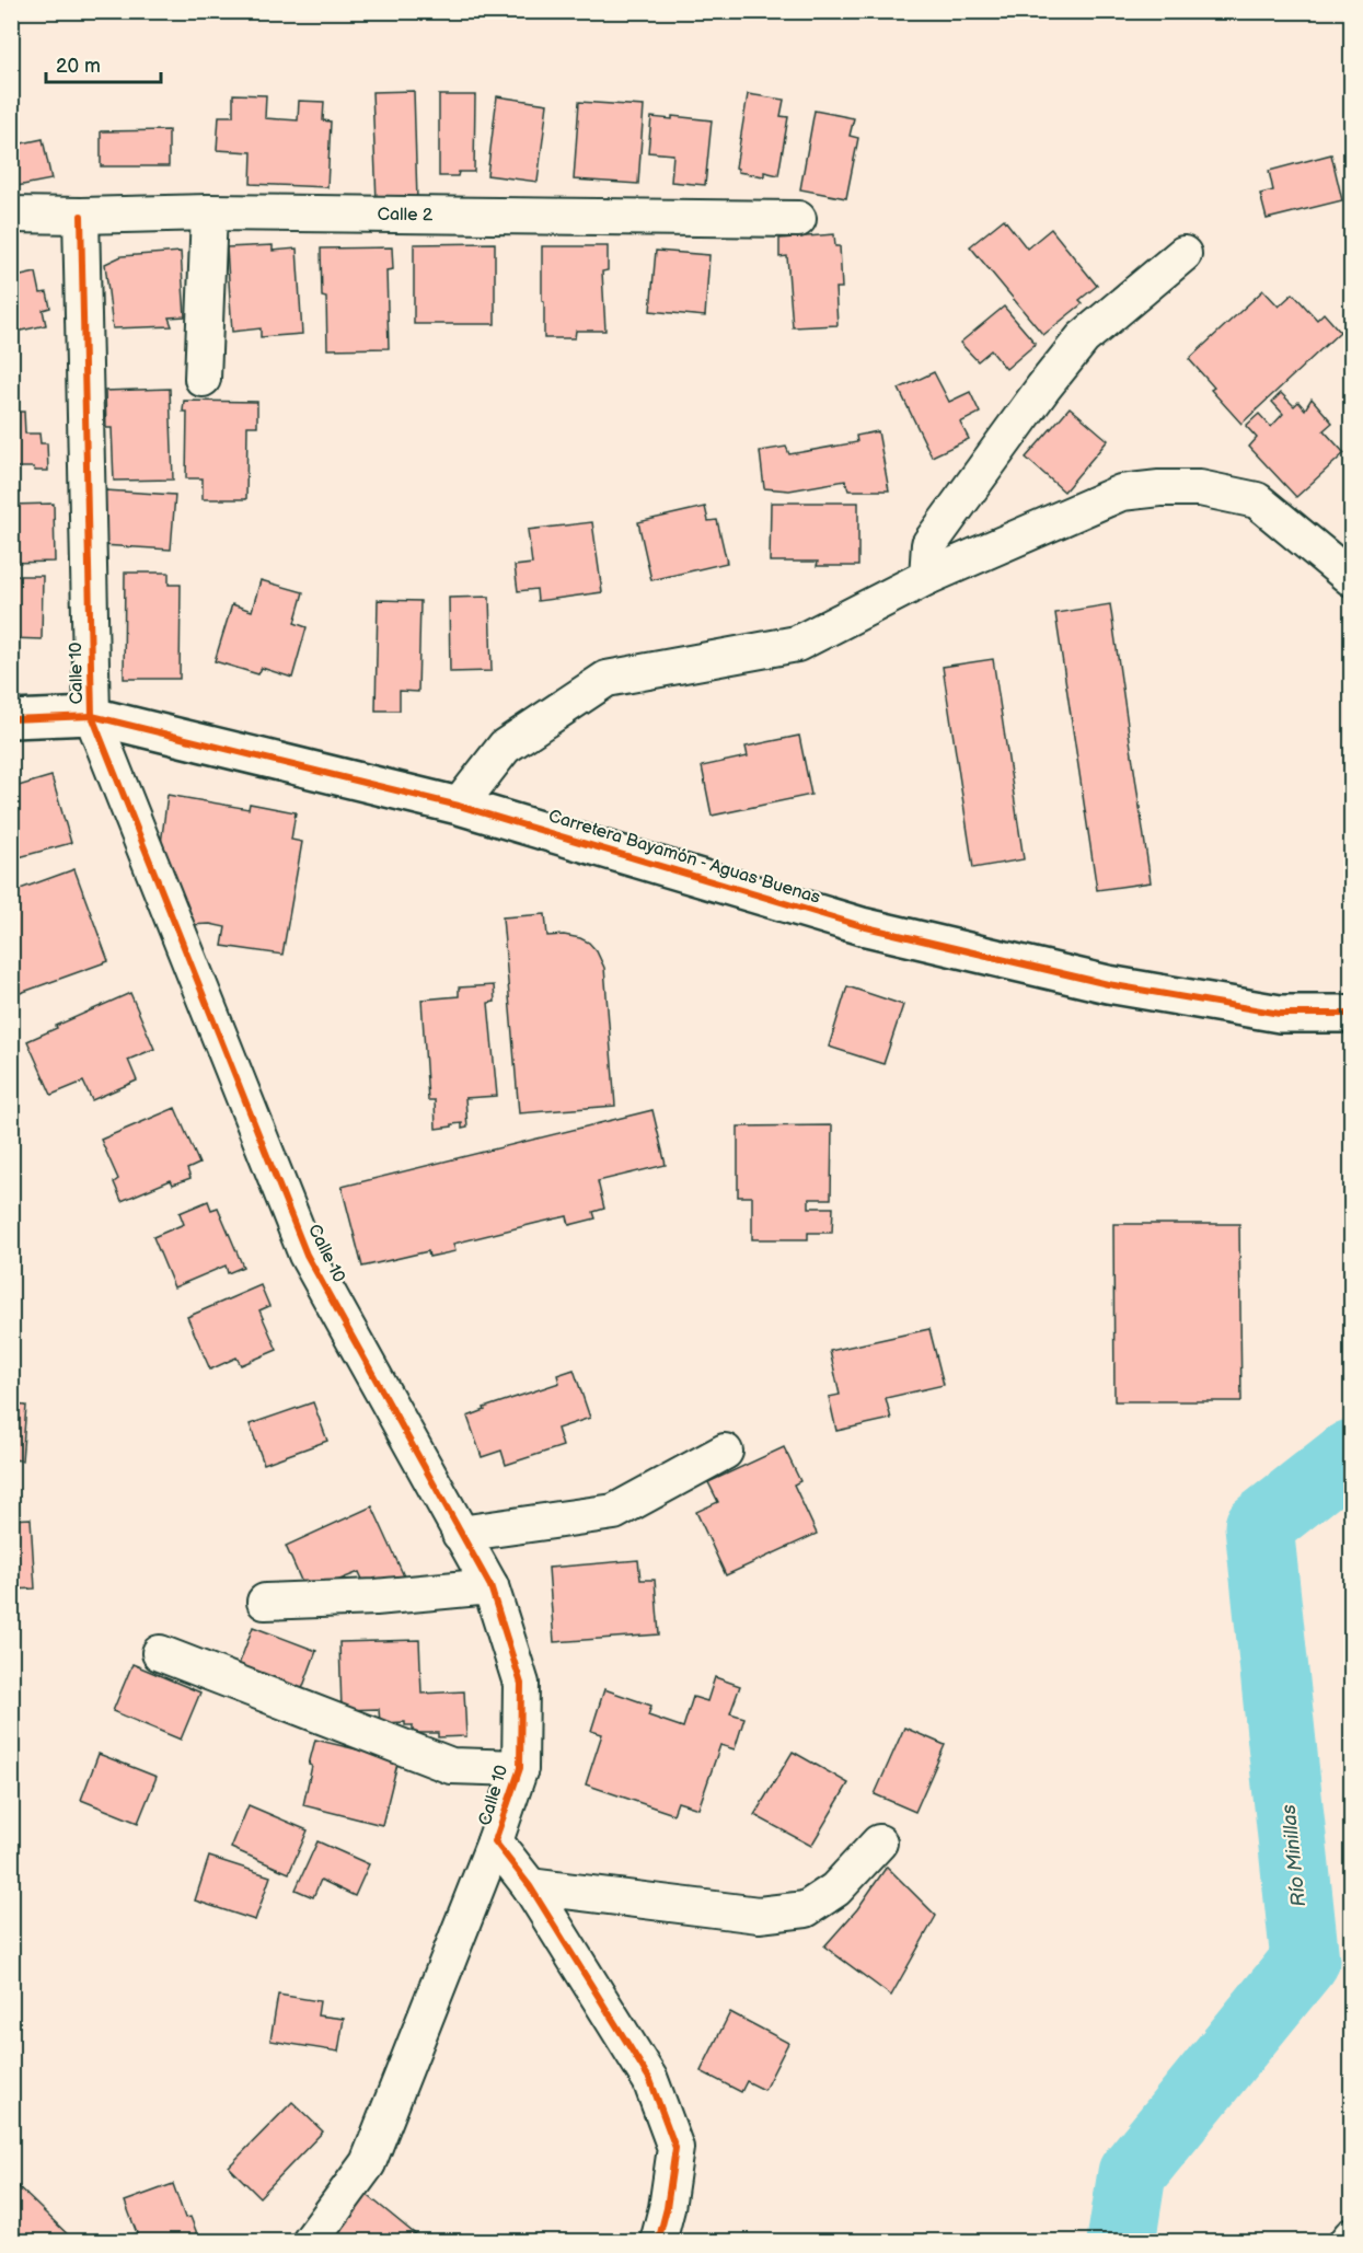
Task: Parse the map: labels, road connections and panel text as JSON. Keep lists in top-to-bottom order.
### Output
{
  "streets": {
    "street": ["Calle 2", "Calle 10", "Carretera Bayamón - Aguas Buenas"]
  },
  "crossings": [
    ["Calle 2", "Calle 10"],
    ["Calle 10", "Carretera Bayamón - Aguas Buenas"]
  ],
  "water": ["Río Minillas"],
  "scale_bar": "20 m"
}
